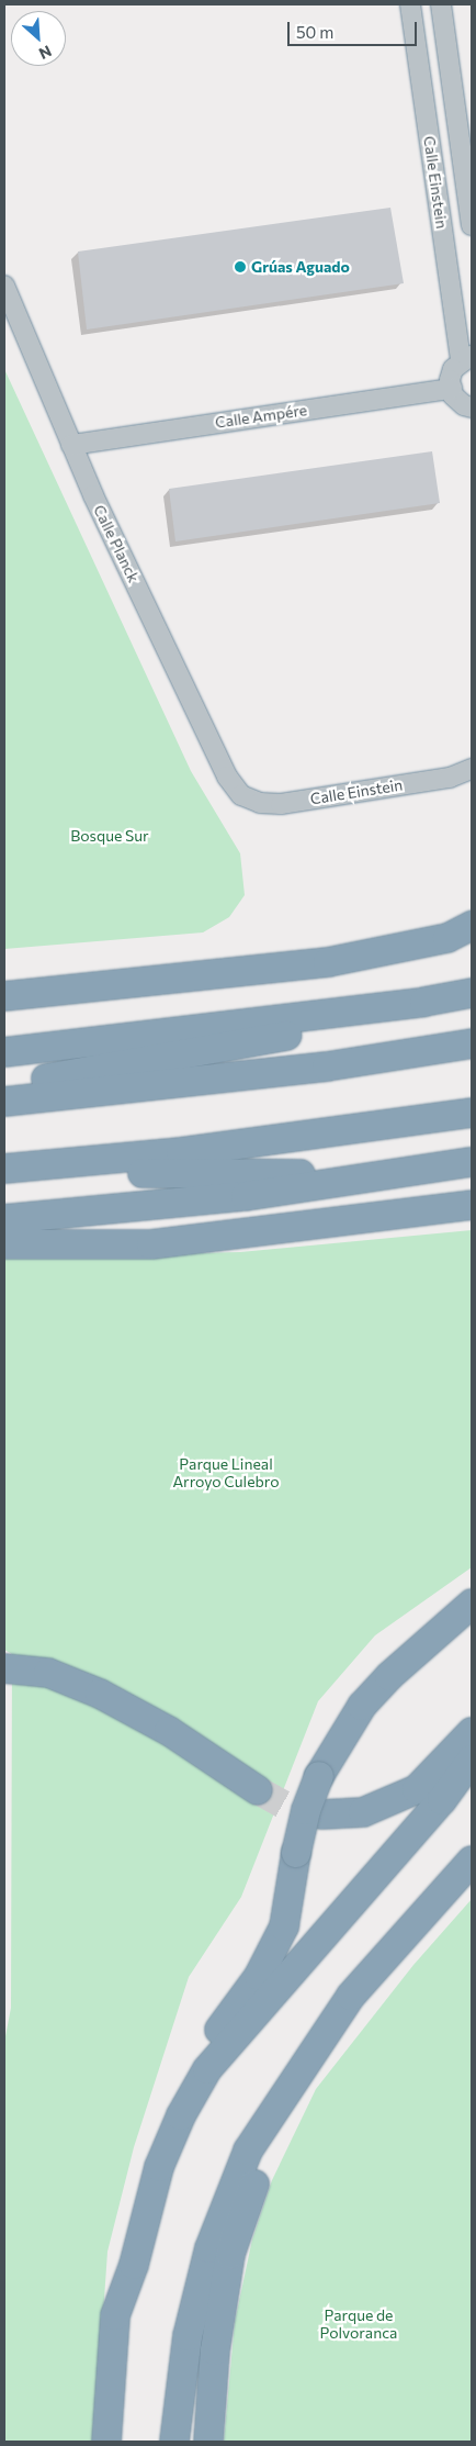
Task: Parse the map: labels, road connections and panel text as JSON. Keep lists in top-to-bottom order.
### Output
{
  "streets": {
    "street": ["Calle Einstein", "Calle Ampére", "Calle Planck"]
  },
  "crossings": [
    ["Calle Einstein", "Calle Planck"],
    ["Calle Ampére", "Calle Planck"]
  ],
  "parks": ["Bosque Sur", "Parque Lineal Arroyo Culebro", "Parque de Polvoranca"],
  "places": ["Grúas Aguado"],
  "scale_bar": "50 m",
  "north": "bottom right"
}
